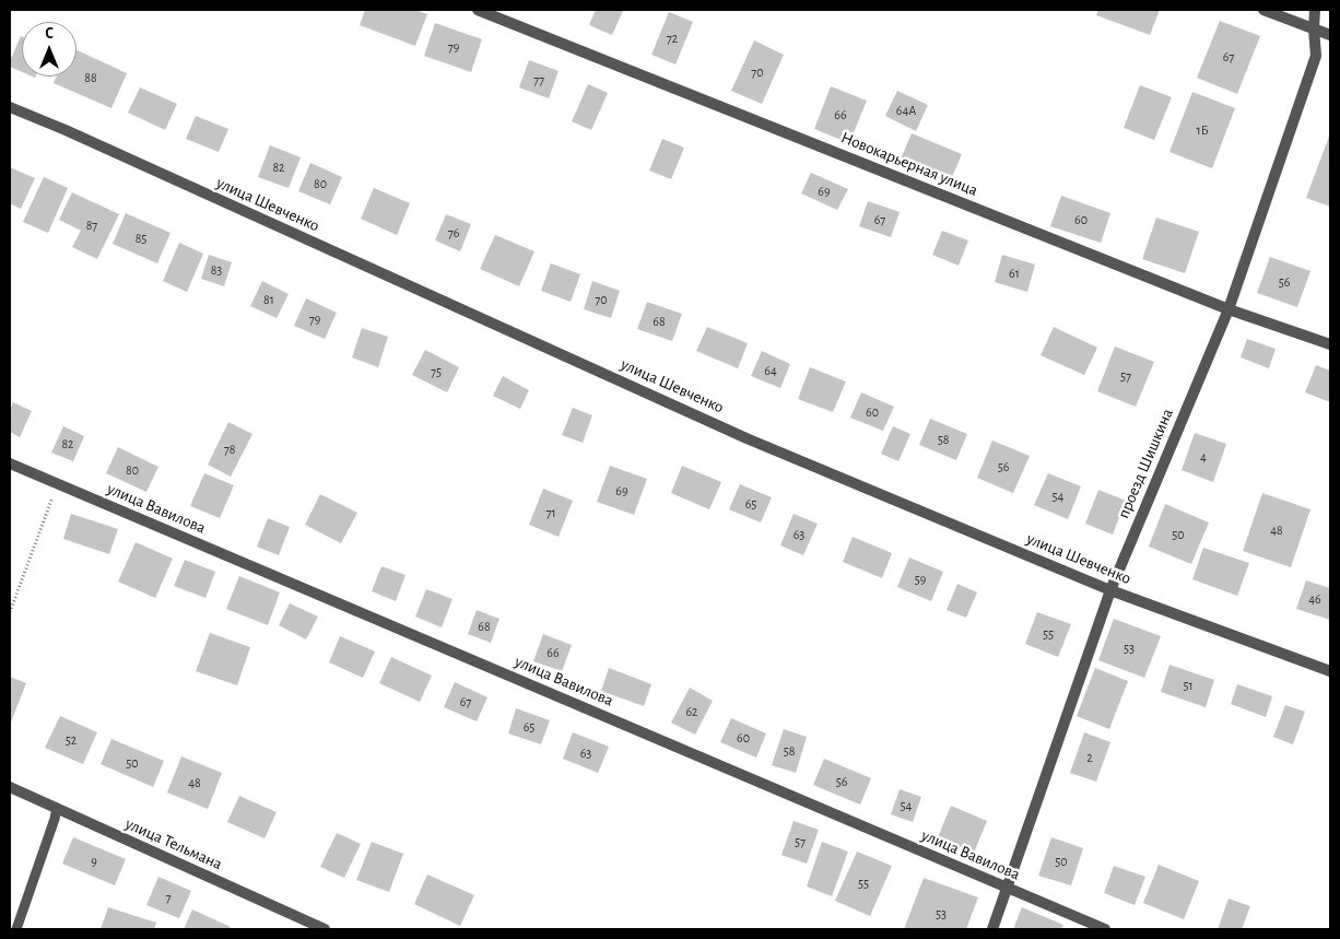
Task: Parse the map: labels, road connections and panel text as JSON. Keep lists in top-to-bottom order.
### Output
{
  "streets": {
    "street": [
      "Новокарьерная улица",
      "улица Шевченко",
      "проезд Шишкина",
      "улица Вавилова",
      "улица Тельмана"
    ]
  },
  "crossings": [
    ["Новокарьерная улица", "проезд Шишкина"],
    ["улица Шевченко", "проезд Шишкина"],
    ["проезд Шишкина", "улица Вавилова"]
  ],
  "house_numbers": [
    "72",
    "79",
    "67",
    "70",
    "88",
    "77",
    "64А",
    "66",
    "1Б",
    "82",
    "80",
    "69",
    "67",
    "60",
    "87",
    "76",
    "85",
    "83",
    "61",
    "56",
    "81",
    "70",
    "79",
    "68",
    "64",
    "75",
    "57",
    "60",
    "58",
    "82",
    "78",
    "4",
    "56",
    "80",
    "69",
    "54",
    "65",
    "71",
    "48",
    "63",
    "50",
    "59",
    "46",
    "68",
    "55",
    "53",
    "66",
    "51",
    "67",
    "62",
    "65",
    "60",
    "52",
    "58",
    "63",
    "2",
    "50",
    "56",
    "48",
    "54",
    "57",
    "9",
    "50",
    "55",
    "7",
    "53"
  ],
  "north": "top"
}
